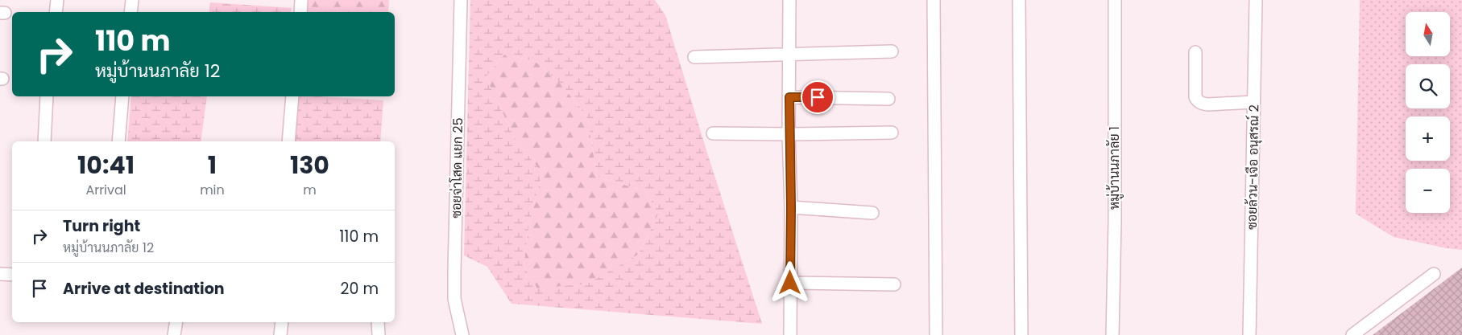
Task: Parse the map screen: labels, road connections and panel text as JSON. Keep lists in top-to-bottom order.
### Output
{
  "streets": {
    "street": ["ซอยล้วน-เจือ อนุสรณ์ 2", "ซอยจ่าโสด แยก 25", "หมู่บ้านนภาลัย 1"]
  },
  "north": "top",
  "page": {
    "map_buttons": ["+", "−"],
    "turn": ["110 m", "หมู่บ้านนภาลัย 12"],
    "eta": [
      "10:41",
      "Arrival",
      "1",
      "min",
      "130",
      "m"
    ],
    "list": [
      {
        "name": "Turn right",
        "note": "หมู่บ้านนภาลัย 12",
        "value": "110 m"
      },
      {
        "name": "Arrive at destination",
        "value": "20 m"
      }
    ]
  }
}
